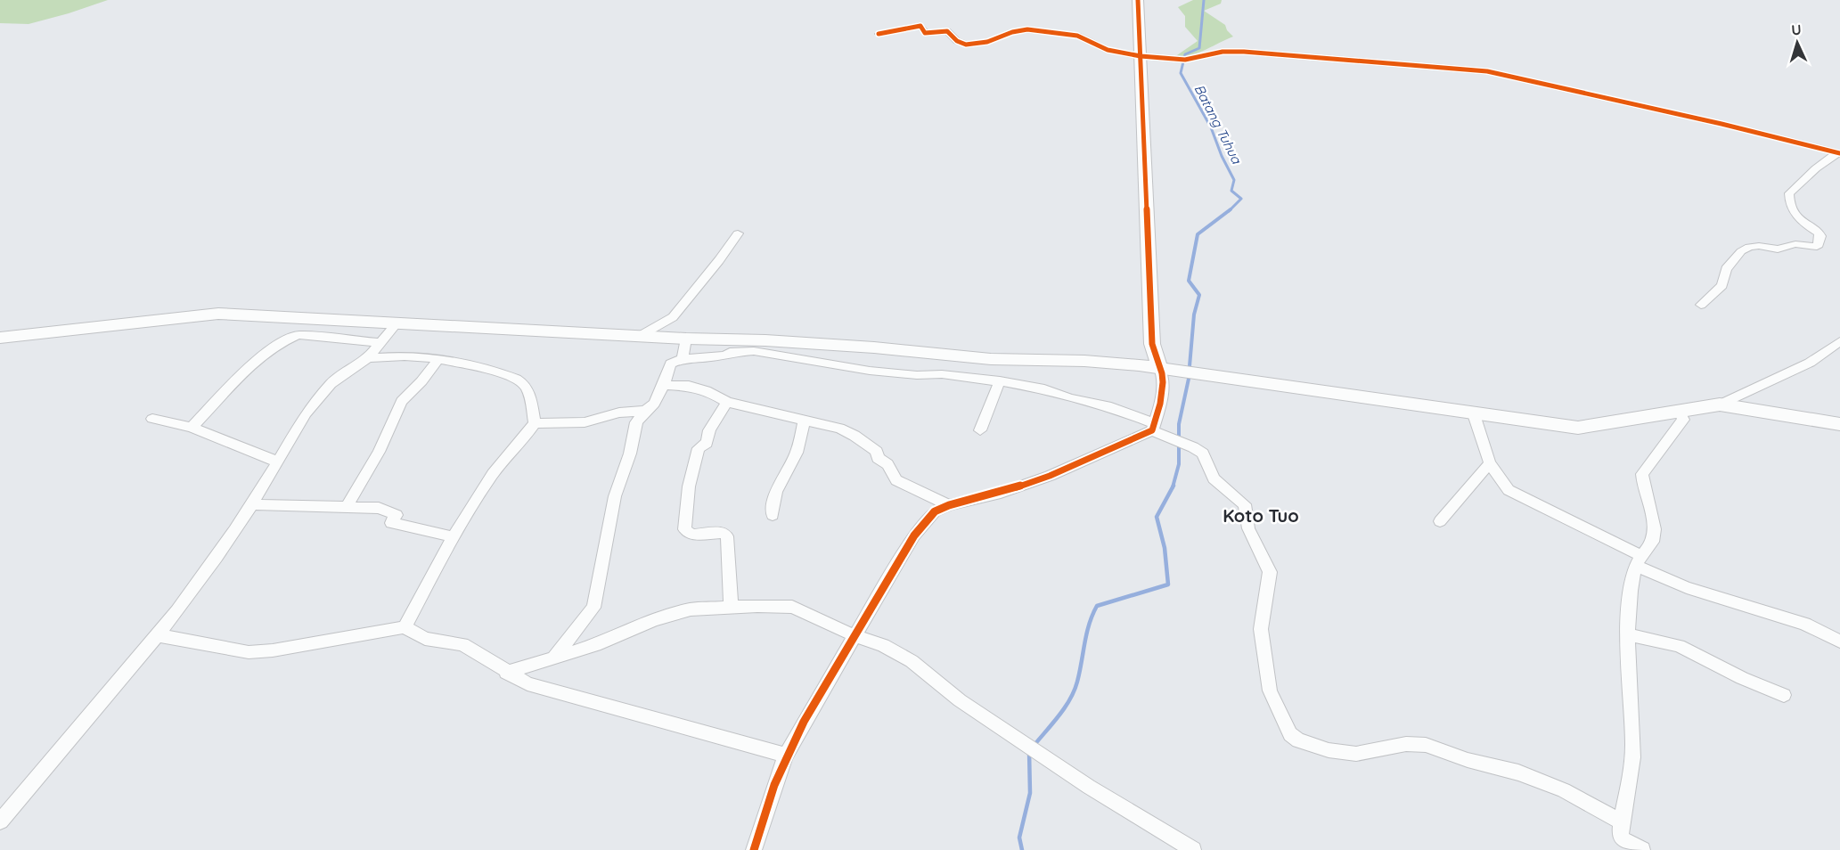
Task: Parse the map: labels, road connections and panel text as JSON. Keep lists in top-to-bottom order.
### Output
{
  "districts": ["Koto Tuo"],
  "water": ["Batang Tuhua"],
  "north": "top"
}
